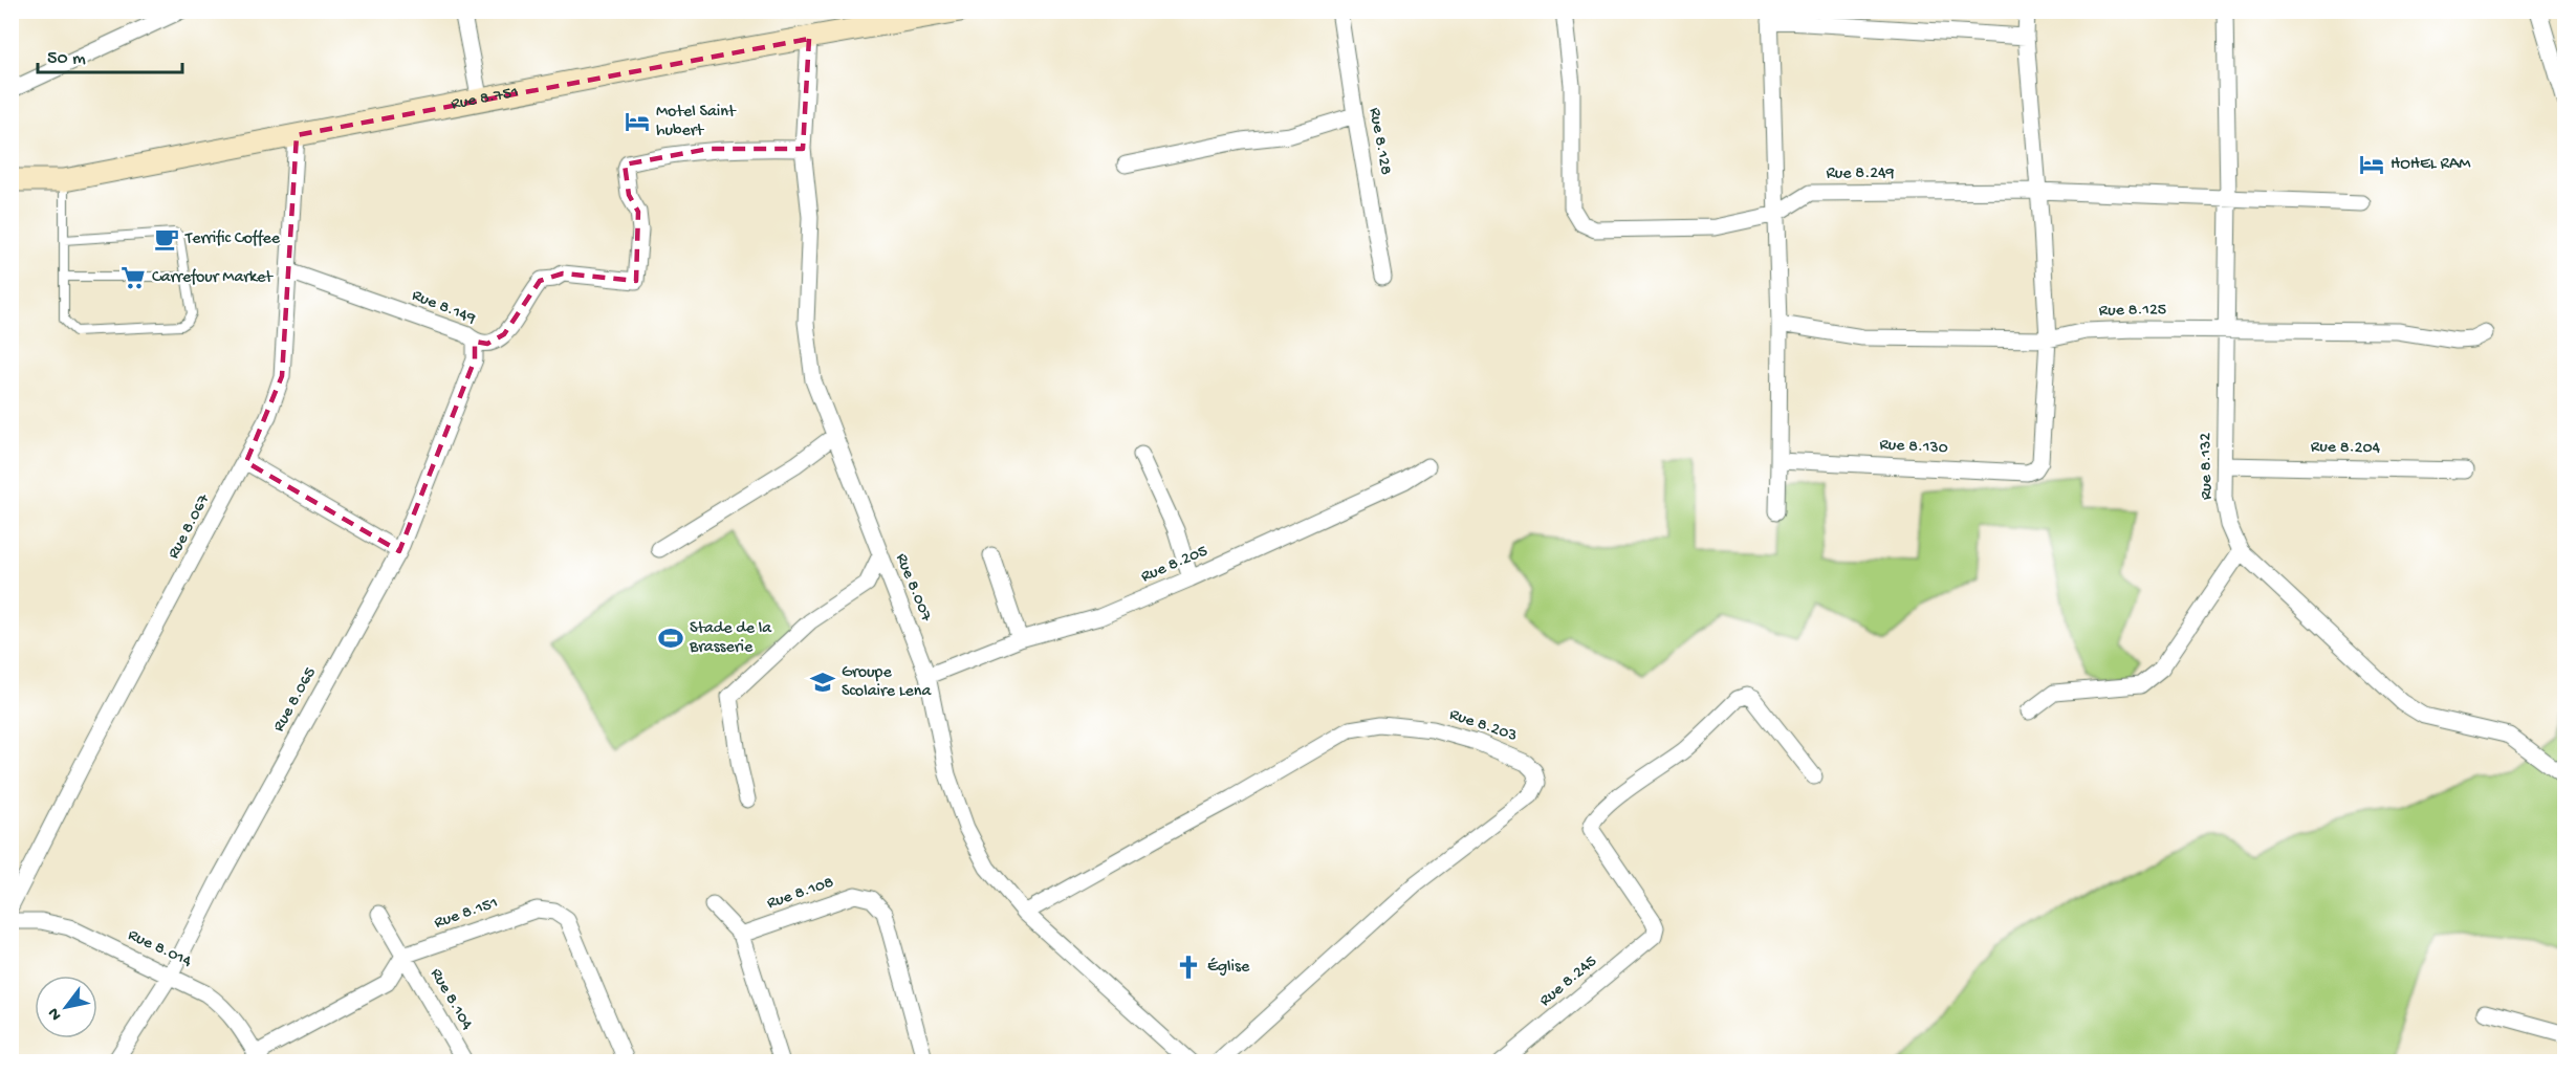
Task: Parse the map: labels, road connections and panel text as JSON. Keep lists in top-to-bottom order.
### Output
{
  "streets": {
    "main road": ["Rue 8.751"],
    "street": [
      "Rue 8.128",
      "Rue 8.249",
      "Rue 8.149",
      "Rue 8.125",
      "Rue 8.130",
      "Rue 8.204",
      "Rue 8.132",
      "Rue 8.067",
      "Rue 8.205",
      "Rue 8.007",
      "Rue 8.065",
      "Rue 8.203",
      "Rue 8.108",
      "Rue 8.151",
      "Rue 8.014",
      "Rue 8.245",
      "Rue 8.104"
    ]
  },
  "crossings": [
    ["Rue 8.751", "Rue 8.067"],
    ["Rue 8.751", "Rue 8.007"],
    ["Rue 8.249", "Rue 8.130"],
    ["Rue 8.249", "Rue 8.132"],
    ["Rue 8.149", "Rue 8.067"],
    ["Rue 8.149", "Rue 8.007"],
    ["Rue 8.149", "Rue 8.065"],
    ["Rue 8.125", "Rue 8.130"],
    ["Rue 8.125", "Rue 8.132"],
    ["Rue 8.204", "Rue 8.132"],
    ["Rue 8.205", "Rue 8.007"],
    ["Rue 8.007", "Rue 8.203"],
    ["Rue 8.065", "Rue 8.014"],
    ["Rue 8.151", "Rue 8.104"]
  ],
  "places": {
    "hotel": ["Motel Saint hubert", "HOHEL RAM"],
    "cafe": ["Terrific Coffee"],
    "supermarket": ["Carrefour Market"],
    "sports": ["Stade de la Brasserie"],
    "school or university": ["Groupe Scolaire Lena"],
    "church": ["Église"]
  },
  "scale_bar": "50 m",
  "north": "bottom left"
}
